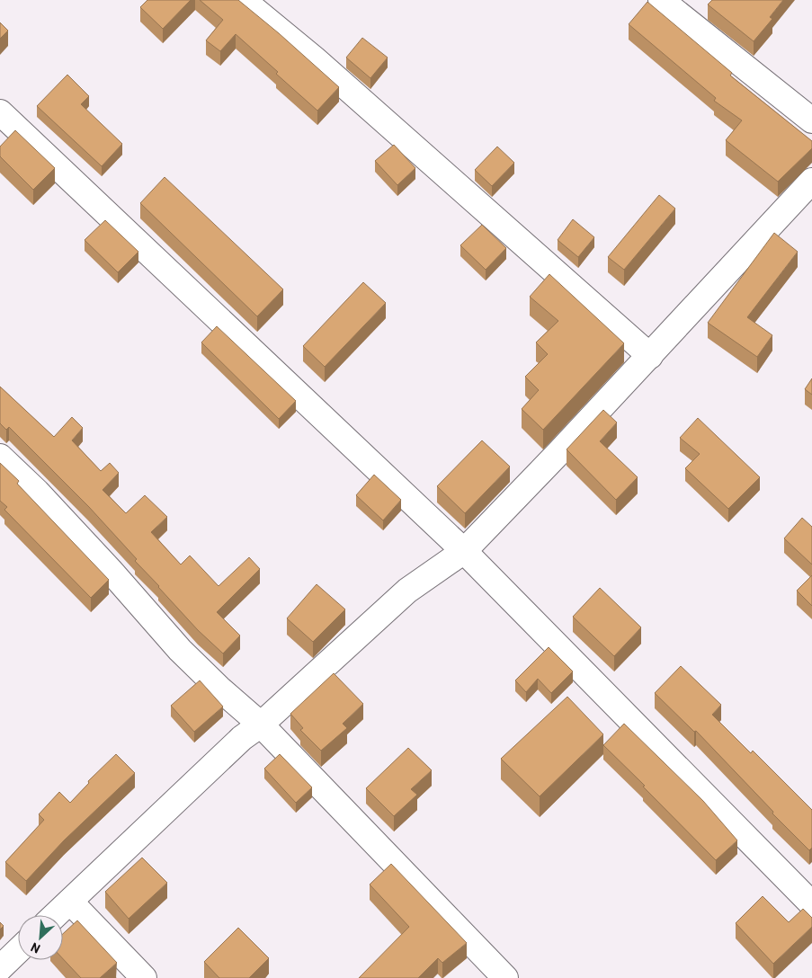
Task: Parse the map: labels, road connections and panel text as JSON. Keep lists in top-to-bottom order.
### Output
{
  "north": "bottom left"
}
